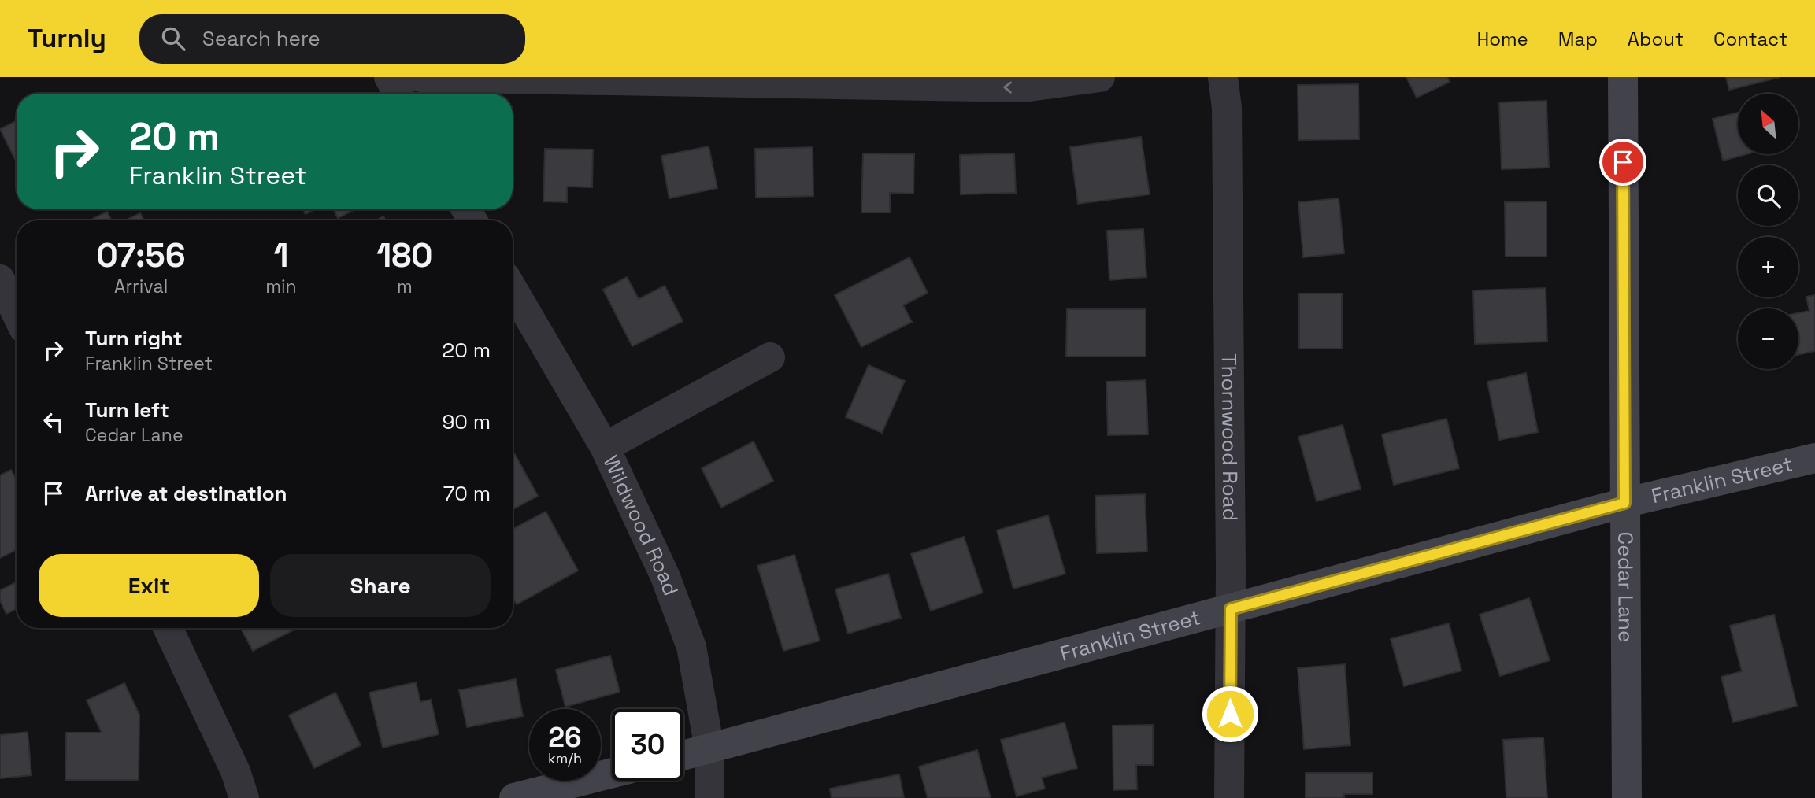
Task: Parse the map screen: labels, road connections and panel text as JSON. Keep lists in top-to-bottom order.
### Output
{
  "streets": {
    "street": [
      "Thornwood Road",
      "Franklin Street",
      "Wildwood Road",
      "Cedar Lane"
    ]
  },
  "crossings": [
    ["Thornwood Road", "Franklin Street"],
    ["Franklin Street", "Wildwood Road"],
    ["Franklin Street", "Cedar Lane"]
  ],
  "north": "top left",
  "page": {
    "header": "Turnly",
    "search": "Search here",
    "nav": [
      "Home",
      "Map",
      "About",
      "Contact"
    ],
    "map_buttons": ["+", "−"],
    "turn": ["20 m", "Franklin Street"],
    "eta": [
      "07:56",
      "Arrival",
      "1",
      "min",
      "180",
      "m"
    ],
    "list": [
      {
        "name": "Turn right",
        "note": "Franklin Street",
        "value": "20 m"
      },
      {
        "name": "Turn left",
        "note": "Cedar Lane",
        "value": "90 m"
      },
      {
        "name": "Arrive at destination",
        "value": "70 m"
      }
    ],
    "buttons": ["Exit", "Share"],
    "speed": "26 km/h",
    "limit": "30"
  }
}
